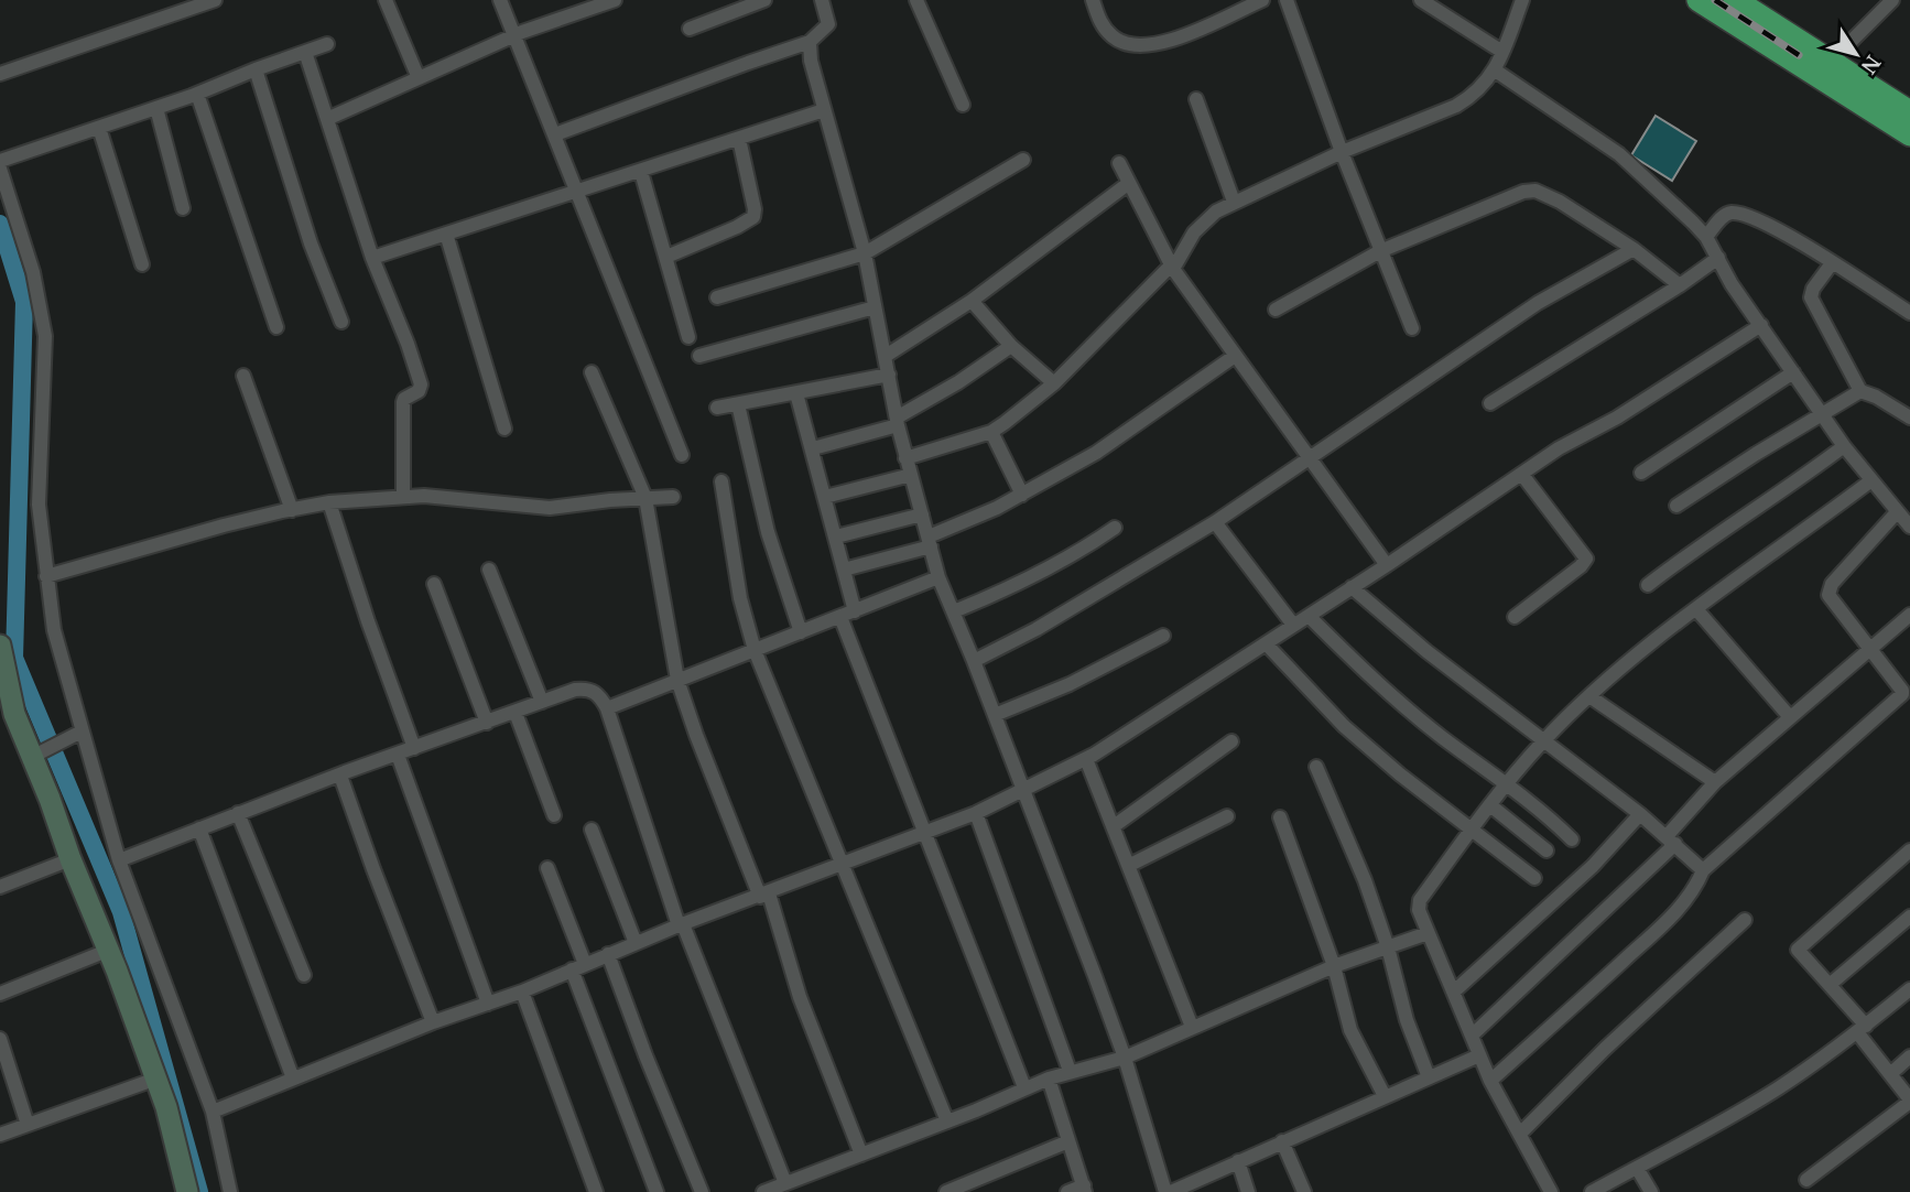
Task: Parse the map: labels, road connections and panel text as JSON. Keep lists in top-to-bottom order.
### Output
{
  "north": "bottom right"
}
